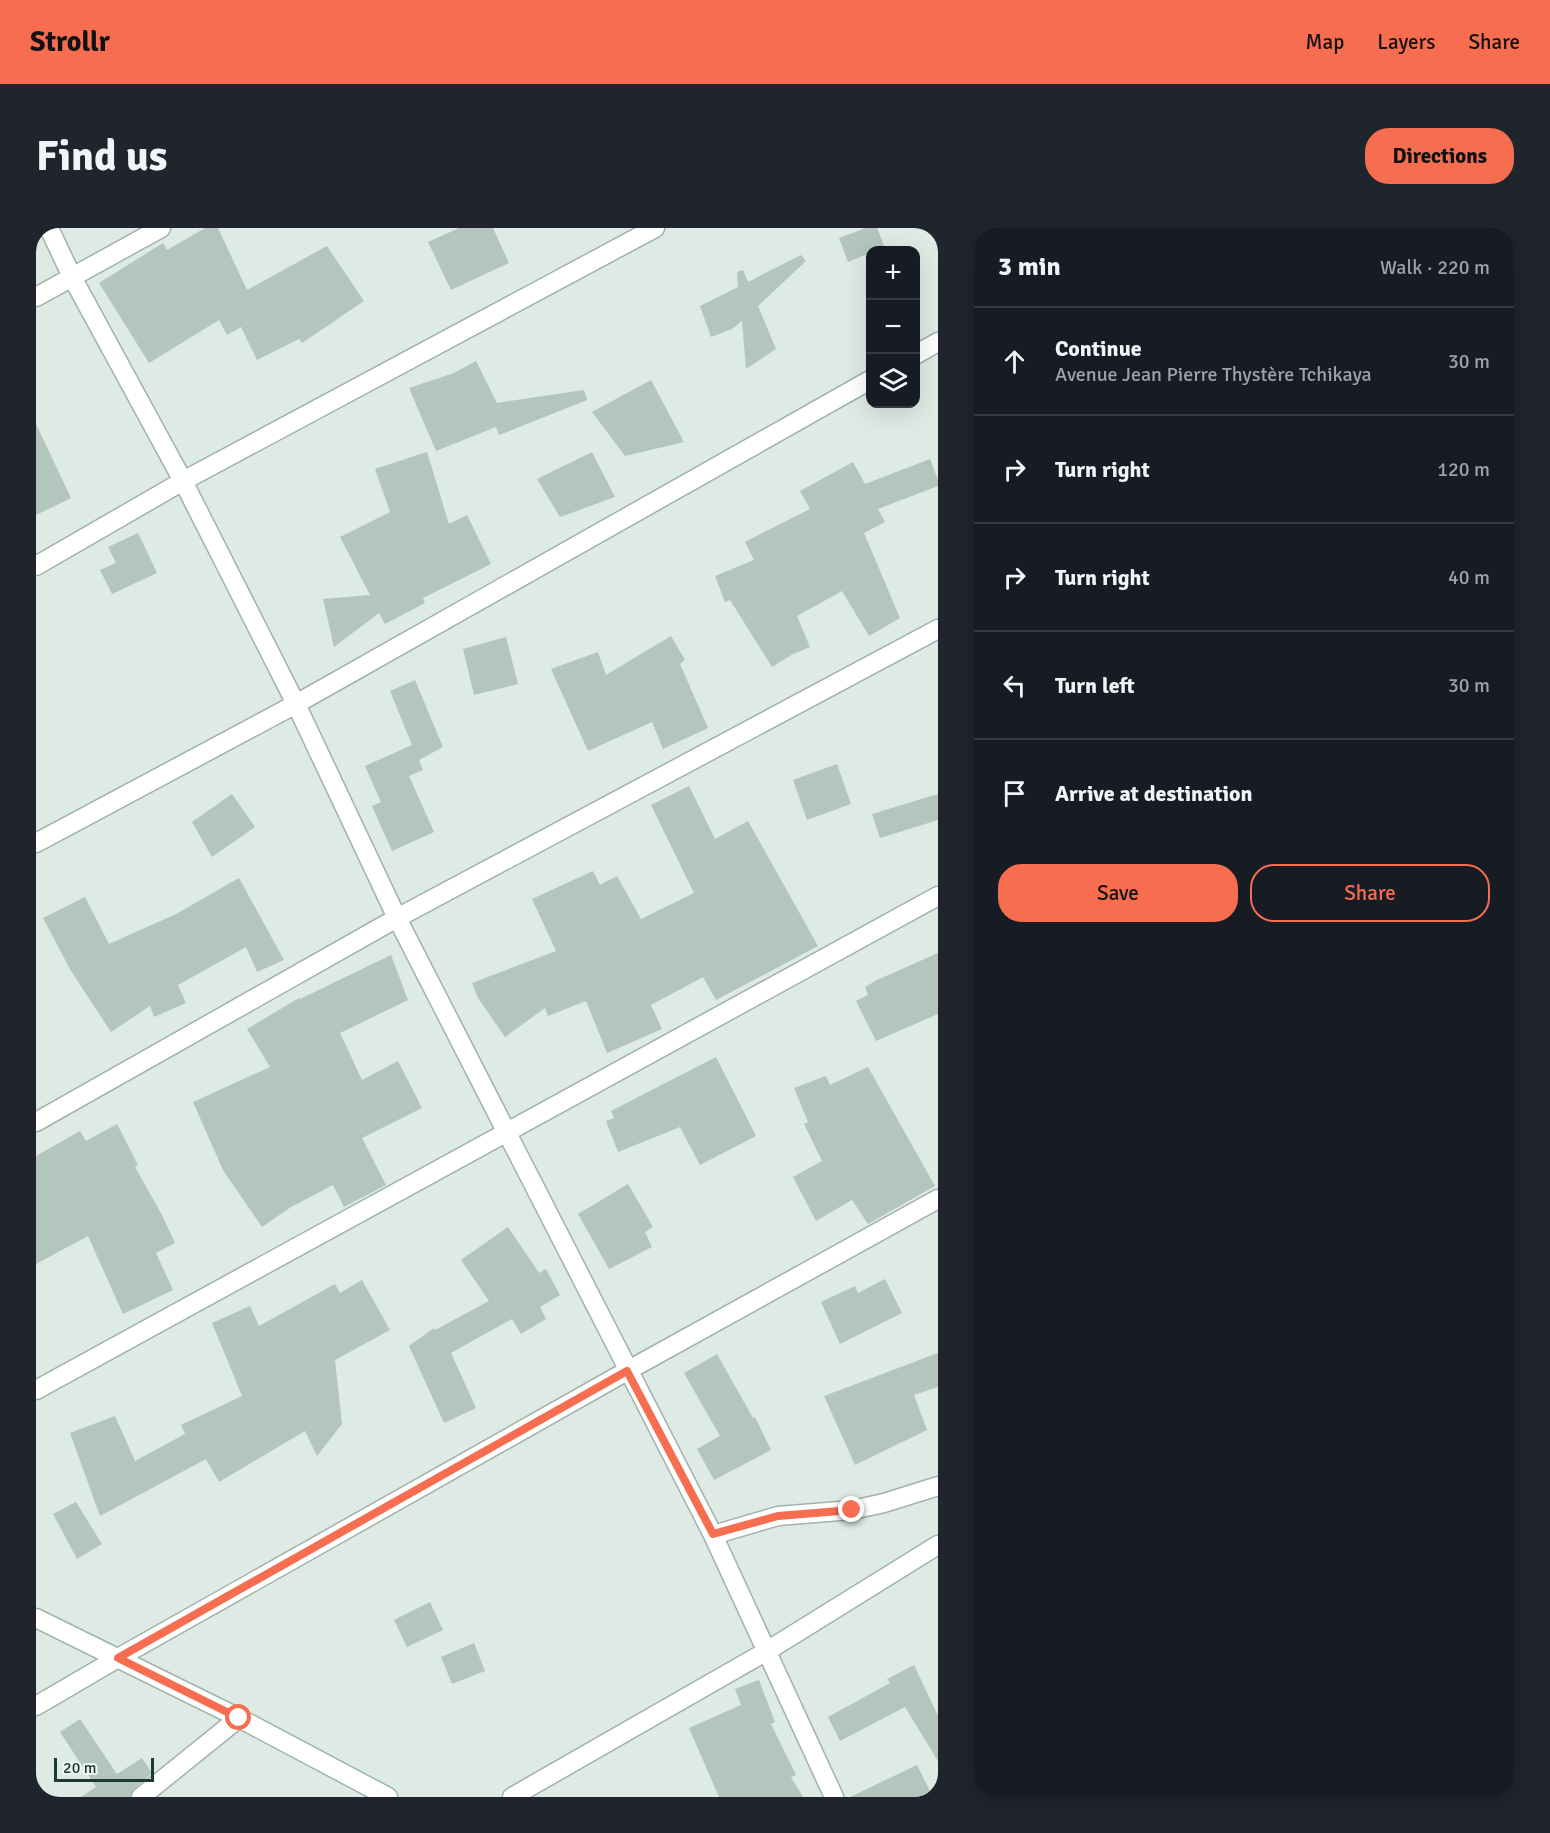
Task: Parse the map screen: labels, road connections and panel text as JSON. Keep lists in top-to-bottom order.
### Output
{
  "scale_bar": "20 m",
  "page": {
    "header": "Strollr",
    "nav": ["Map", "Layers", "Share"],
    "buttons": [
      "Directions",
      ["Save", "Share"]
    ],
    "title": "Find us",
    "heading": ["3 min", "Walk · 220 m"],
    "map_buttons": ["+", "−"],
    "list": [
      ["Continue", "Avenue Jean Pierre Thystère Tchikaya", "30 m"],
      ["Turn right", "120 m"],
      ["Turn right", "40 m"],
      ["Turn left", "30 m"],
      "Arrive at destination"
    ],
    "scale": "20 m"
  }
}
